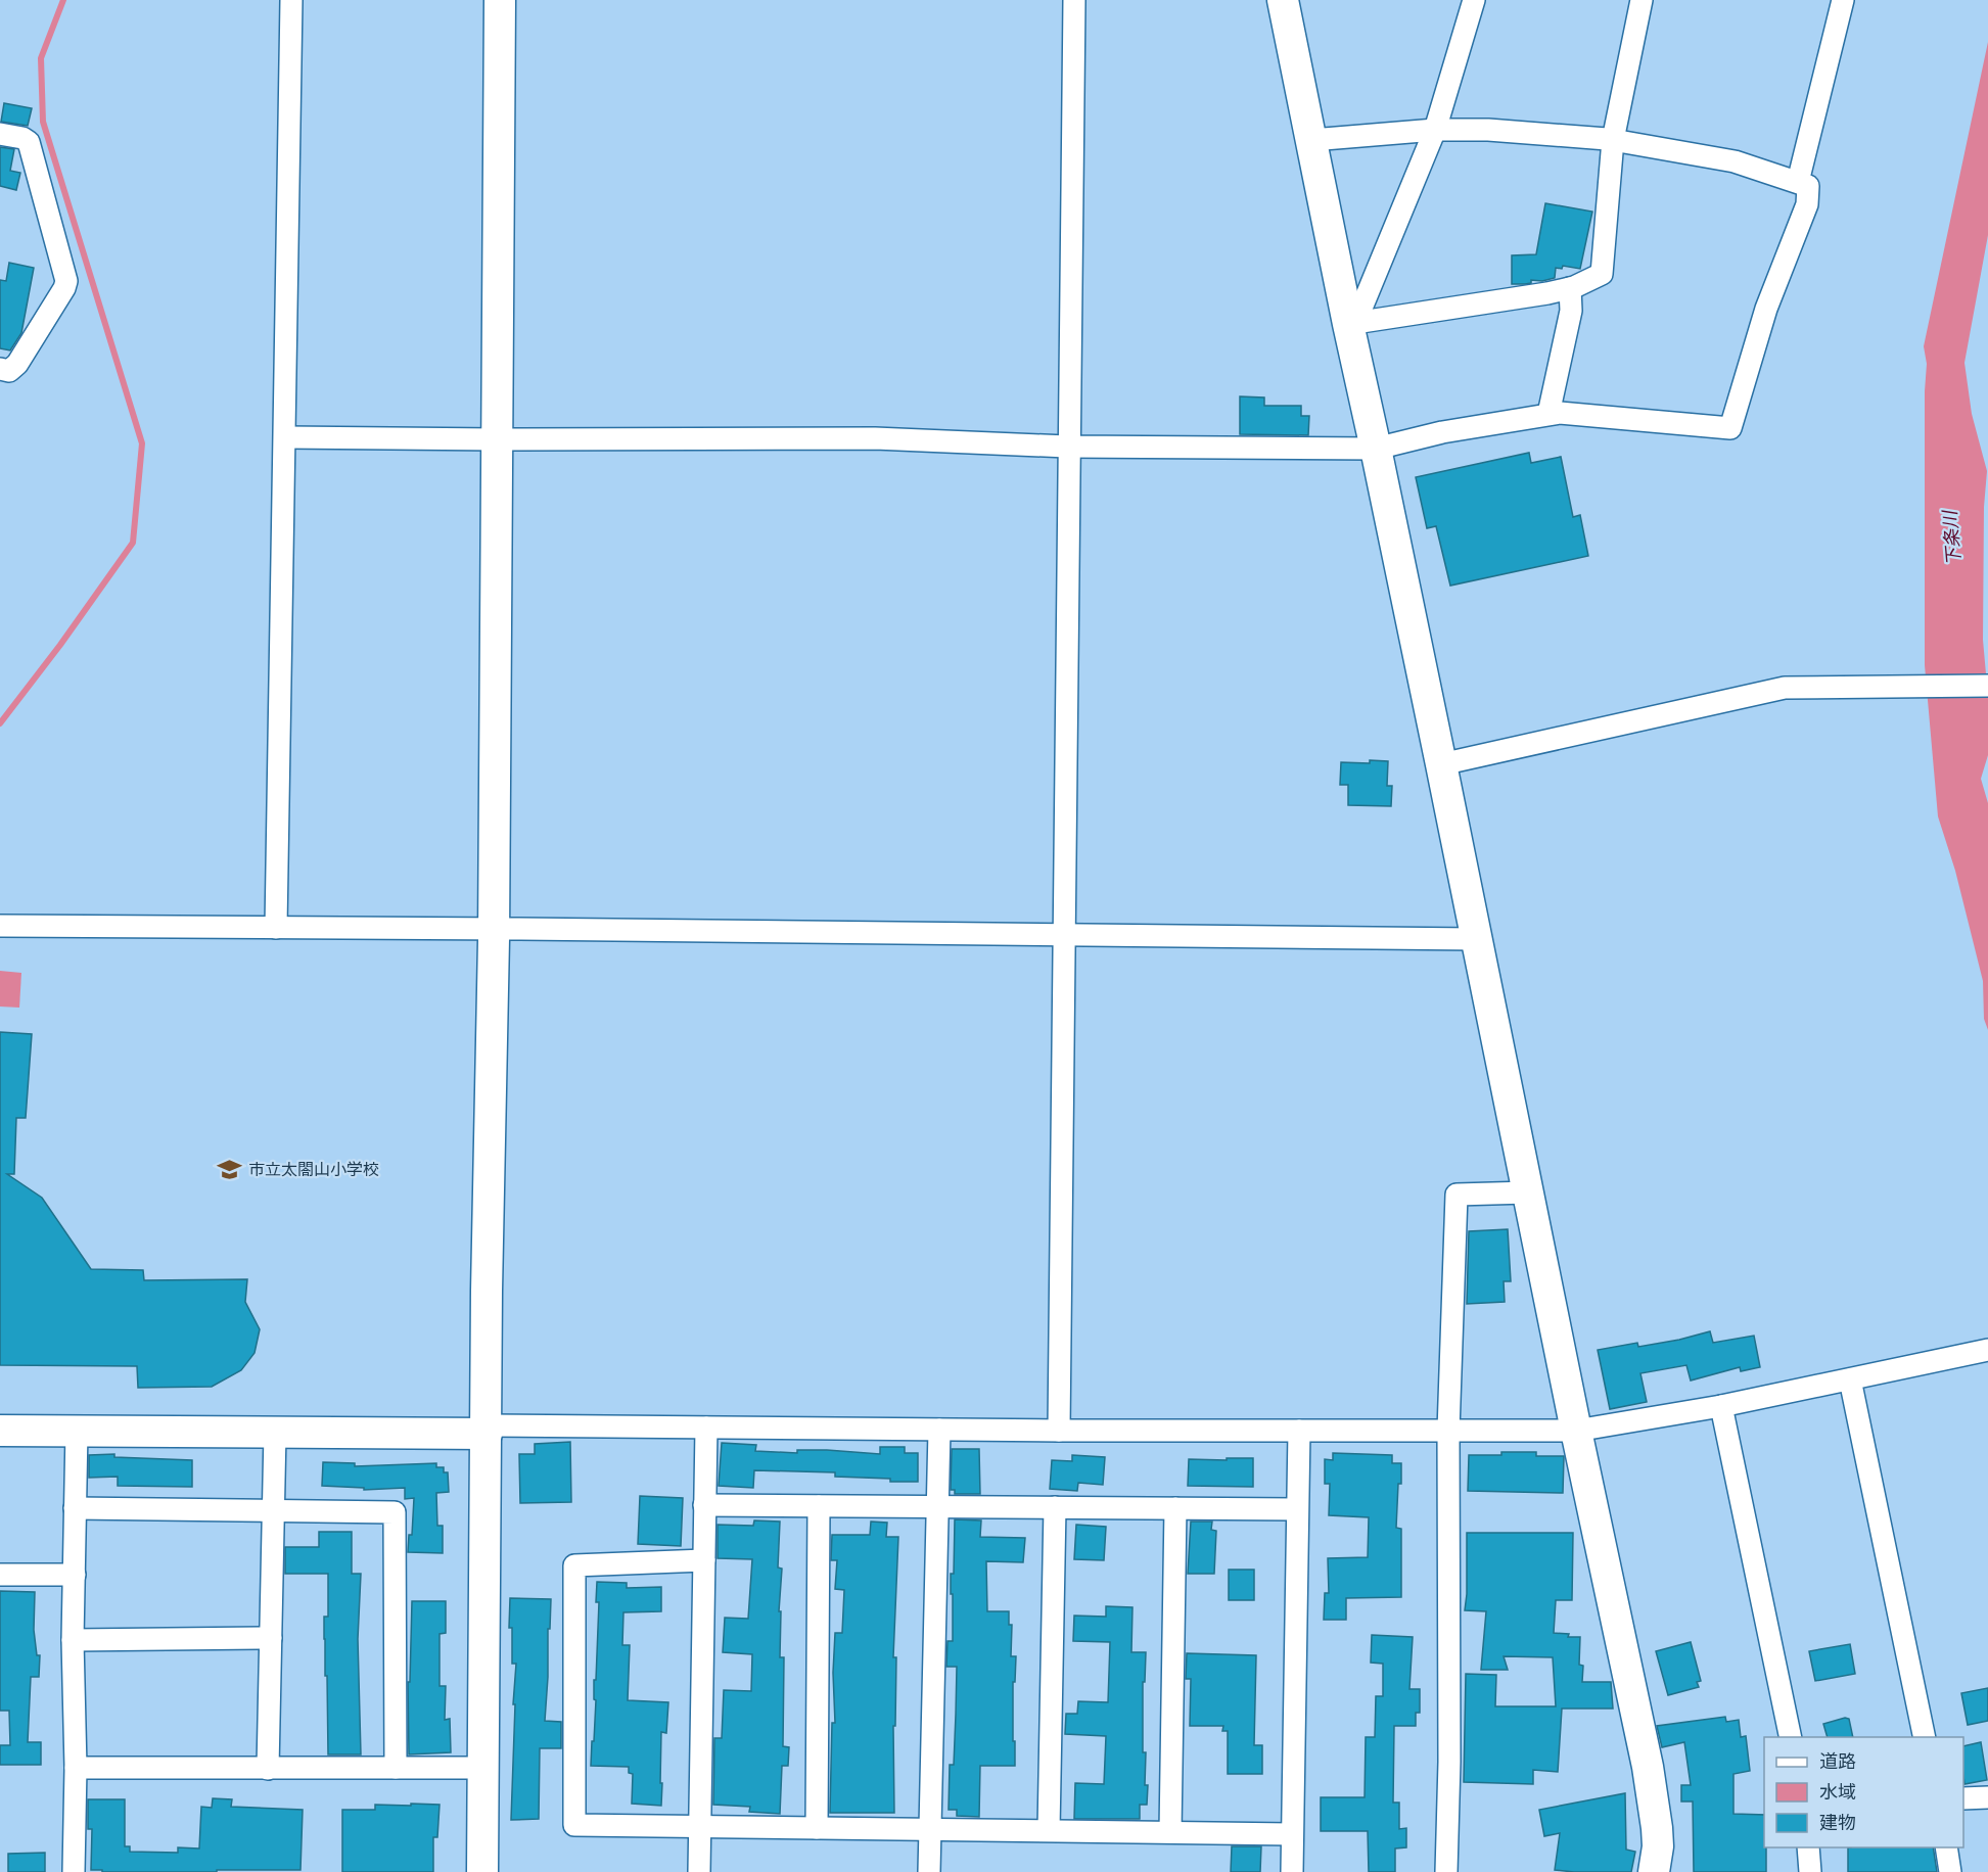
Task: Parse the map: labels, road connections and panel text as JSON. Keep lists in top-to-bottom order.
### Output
{
  "water": ["下条川"],
  "places": {
    "school or university": ["市立太閤山小学校"]
  },
  "legend": ["道路", "水域", "建物"]
}
